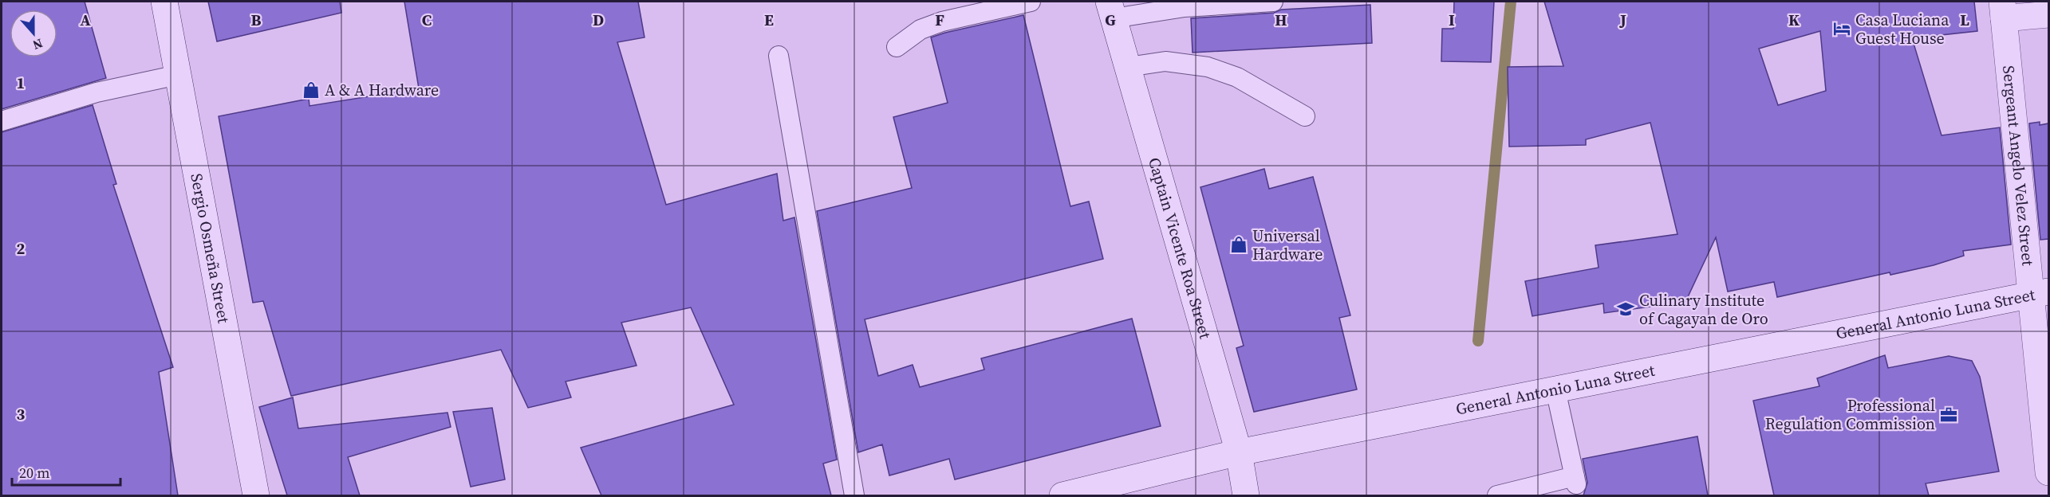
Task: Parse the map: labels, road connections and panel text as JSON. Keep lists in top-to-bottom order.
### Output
{
  "streets": {
    "street": [
      "Sergeant Angelo Velez Street",
      "Captain Vicente Roa Street",
      "Sergio Osmeña Street",
      "General Antonio Luna Street"
    ]
  },
  "crossings": [
    ["Sergeant Angelo Velez Street", "General Antonio Luna Street"],
    ["Captain Vicente Roa Street", "General Antonio Luna Street"]
  ],
  "places": {
    "hotel": ["Casa Luciana Guest House"],
    "shop": ["A & A Hardware", "Universal Hardware"],
    "school or university": ["Culinary Institute of Cagayan de Oro"],
    "office": ["Professional Regulation Commission"]
  },
  "scale_bar": "20 m",
  "north": "bottom",
  "grid": {
    "columns": [
      "A",
      "B",
      "C",
      "D",
      "E",
      "F",
      "G",
      "H",
      "I",
      "J",
      "K",
      "L"
    ],
    "rows": ["1", "2", "3"]
  }
}
